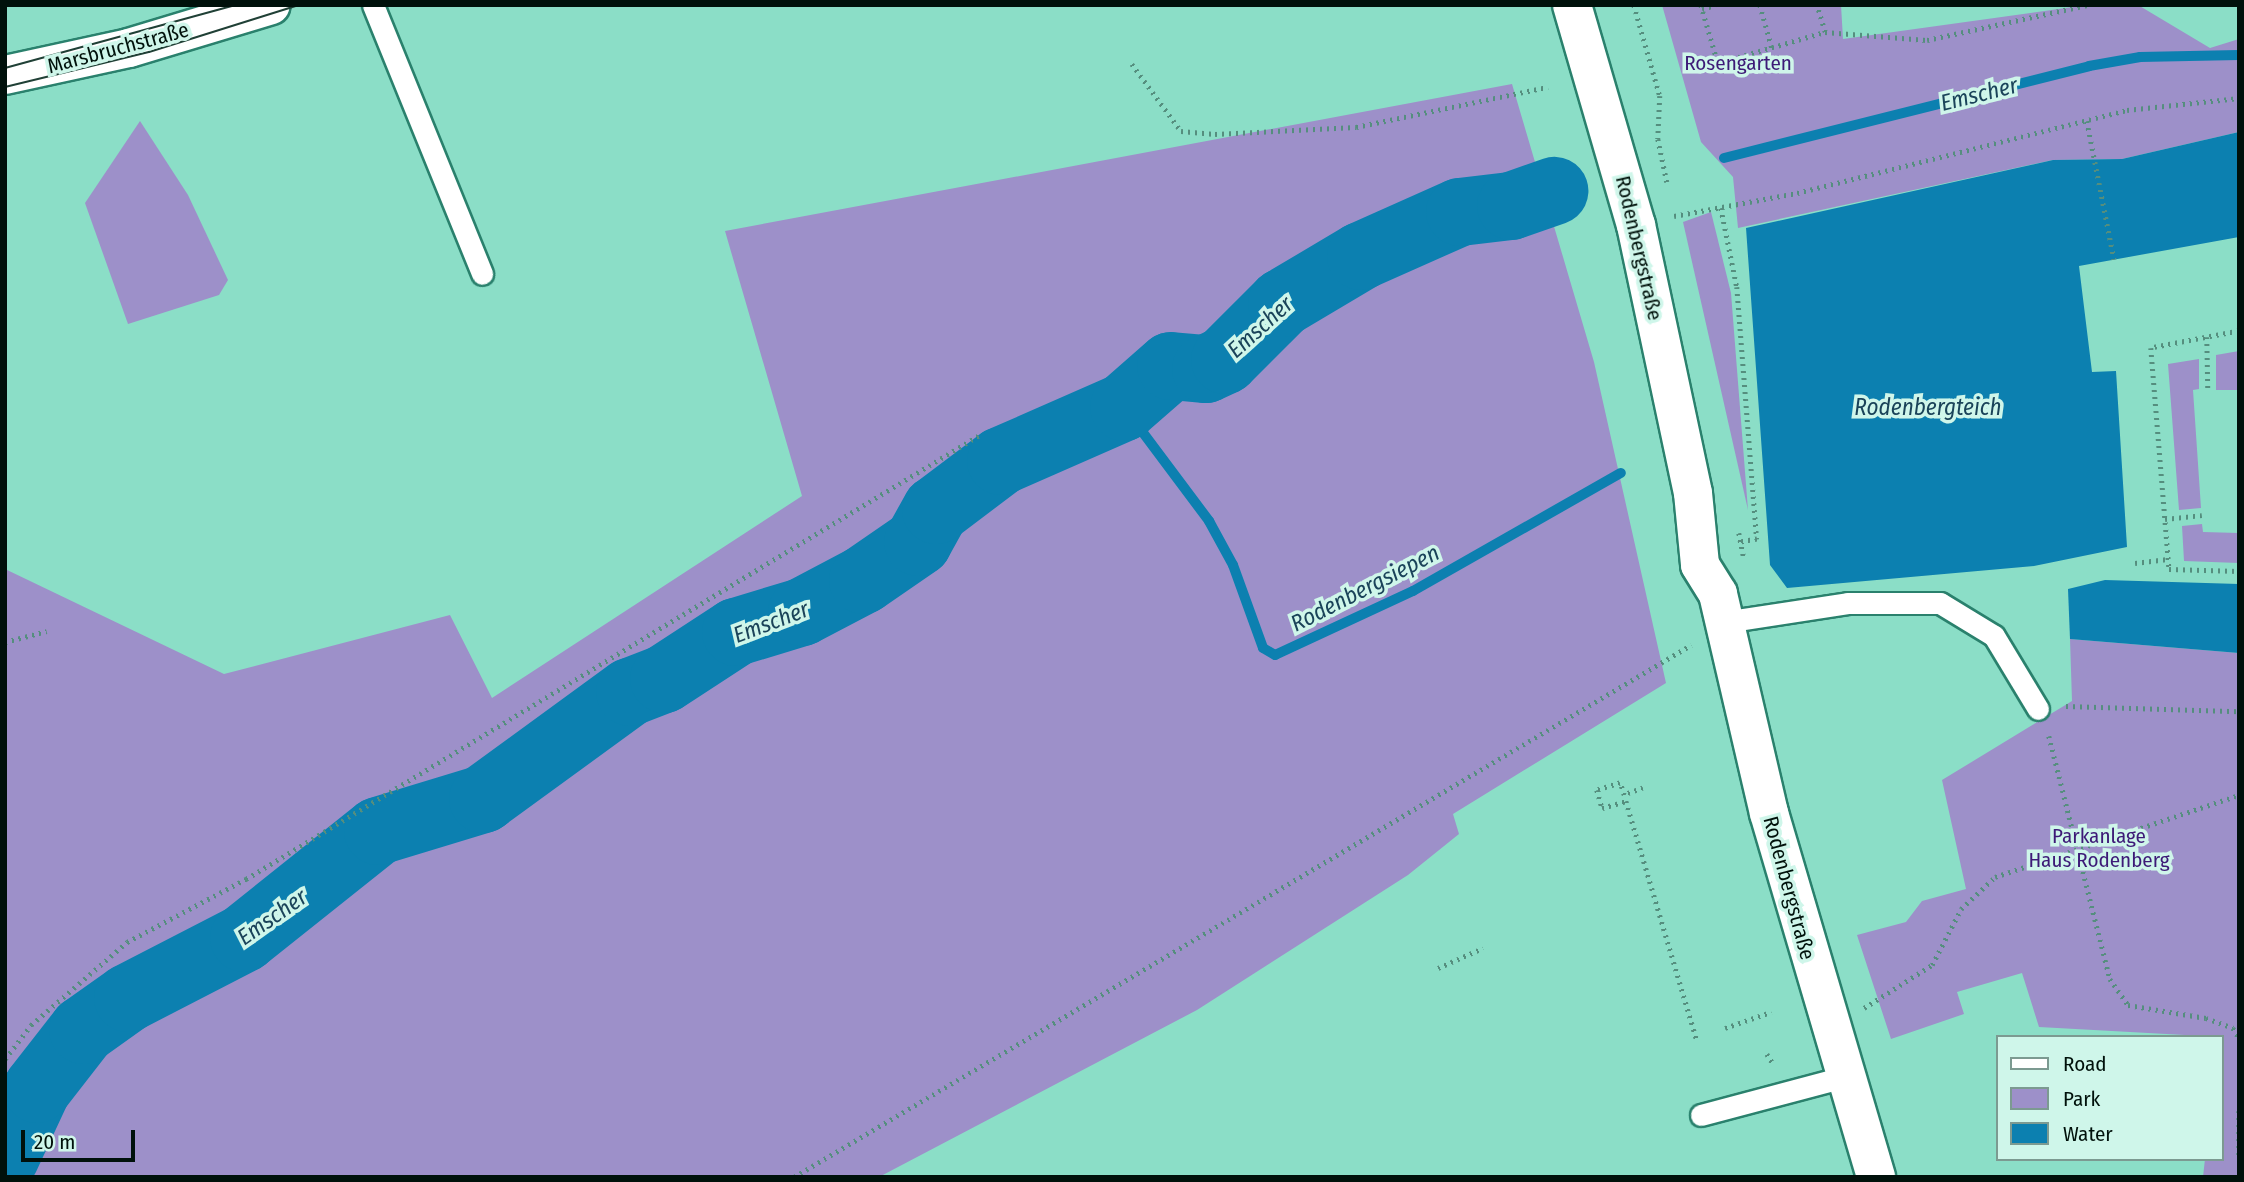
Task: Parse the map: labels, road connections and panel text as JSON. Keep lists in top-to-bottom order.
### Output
{
  "streets": {
    "main road": ["Marsbruchstraße", "Rodenbergstraße"]
  },
  "water": ["Emscher", "Rodenbergteich", "Rodenbergsiepen"],
  "parks": ["Rosengarten", "Parkanlage Haus Rodenberg"],
  "legend": ["Road", "Park", "Water"],
  "scale_bar": "20 m"
}
